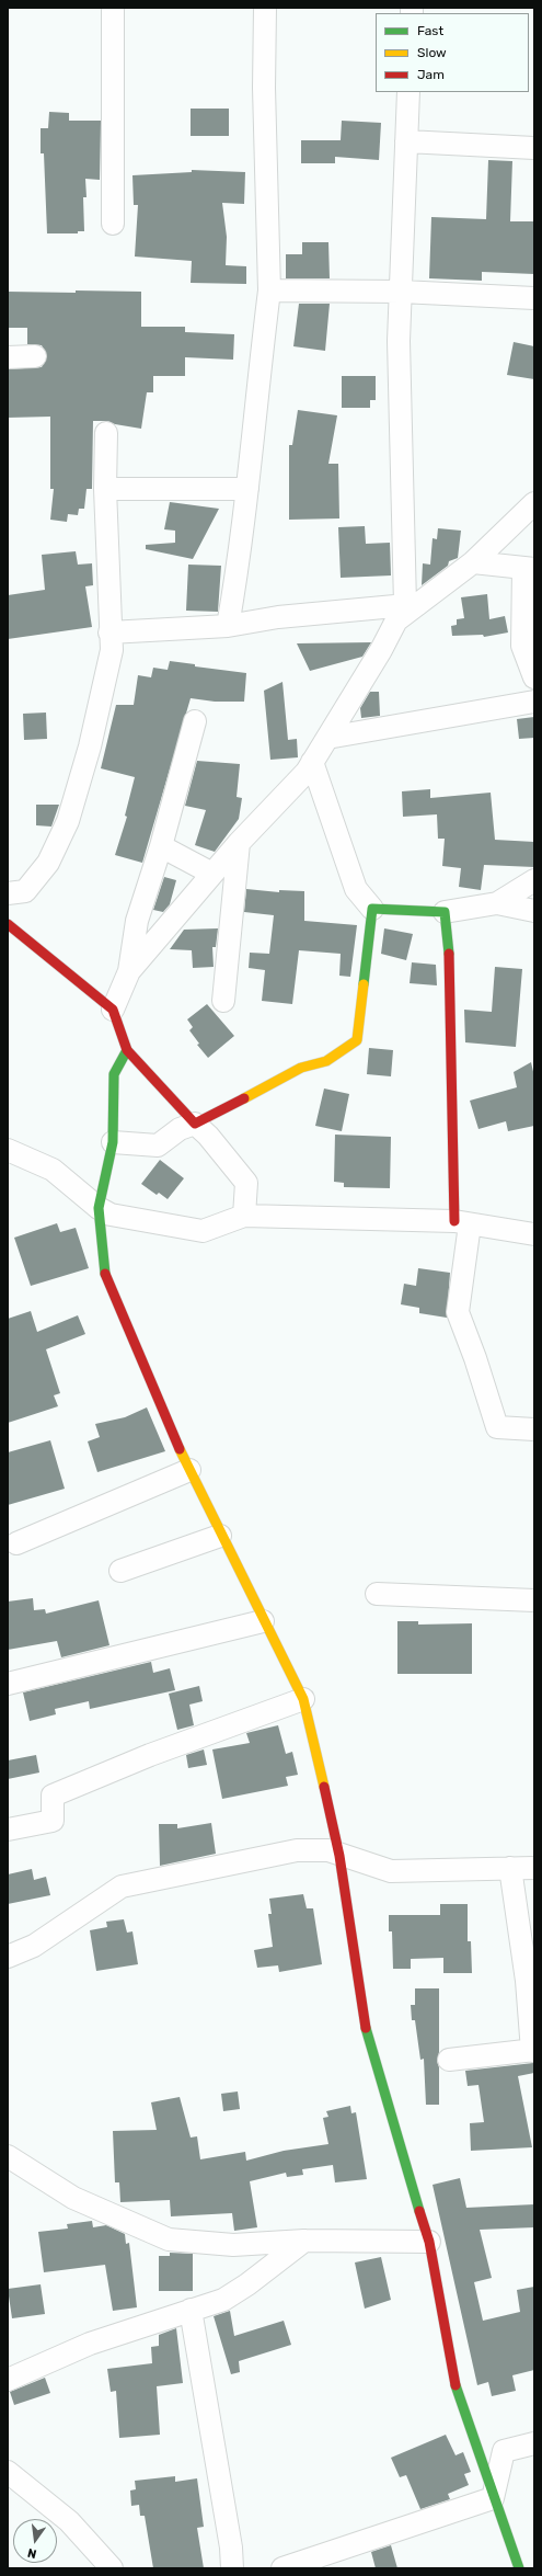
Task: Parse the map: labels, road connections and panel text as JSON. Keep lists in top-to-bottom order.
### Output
{
  "legend": ["Fast", "Slow", "Jam"],
  "north": "bottom"
}
